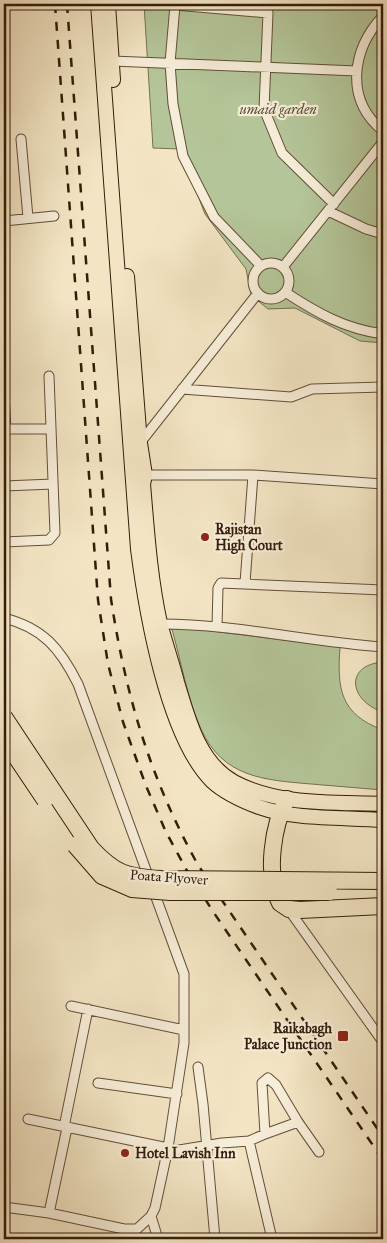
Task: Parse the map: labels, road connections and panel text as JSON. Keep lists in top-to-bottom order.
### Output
{
  "streets": {
    "highway": ["Poata Flyover"]
  },
  "parks": ["umaid garden"],
  "places": {
    "other": ["Rajistan High Court", "Hotel Lavish Inn"],
    "transit": ["Raikabagh Palace Junction"]
  }
}
